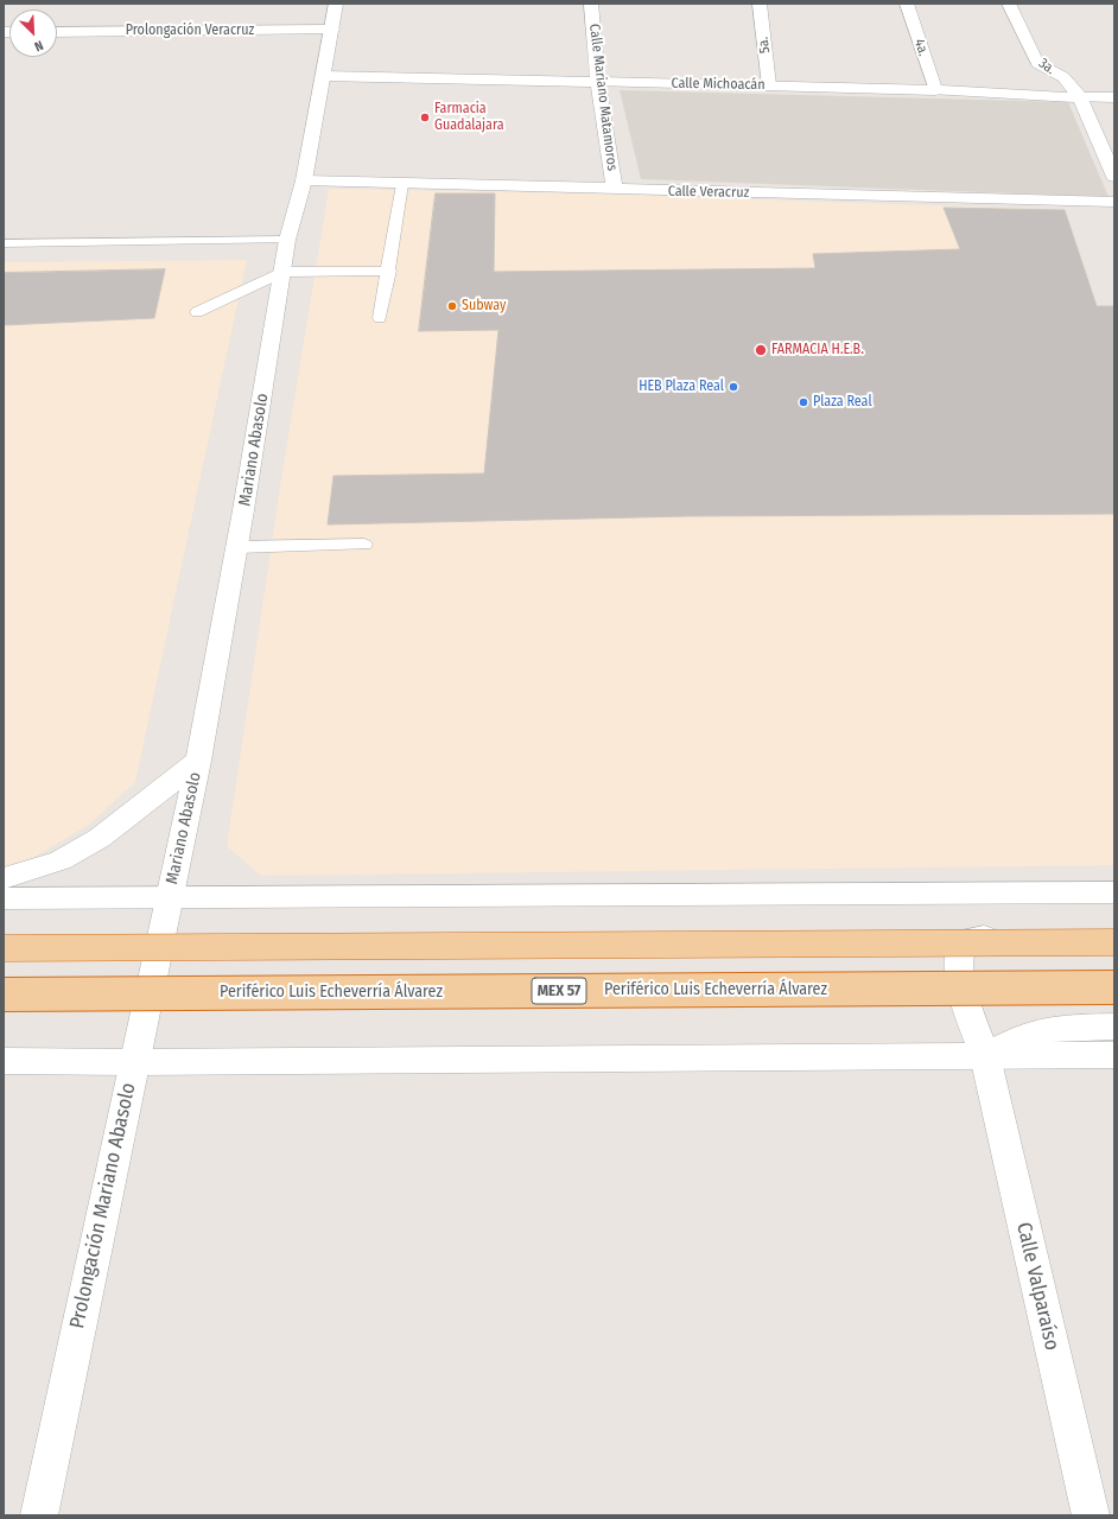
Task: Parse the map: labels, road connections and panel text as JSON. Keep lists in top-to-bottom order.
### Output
{
  "streets": {
    "highway": ["Periférico Luis Echeverría Álvarez", "MEX 57"],
    "street": [
      "Prolongación Veracruz",
      "5a.",
      "4a.",
      "3a.",
      "Calle Michoacán",
      "Calle Mariano Matamoros",
      "Calle Veracruz",
      "Mariano Abasolo",
      "Prolongación Mariano Abasolo",
      "Calle Valparaíso"
    ]
  },
  "crossings": [
    ["Prolongación Veracruz", "Mariano Abasolo"],
    ["5a.", "Calle Michoacán"],
    ["4a.", "Calle Michoacán"],
    ["3a.", "Calle Michoacán"],
    ["Calle Michoacán", "Calle Mariano Matamoros"],
    ["Calle Michoacán", "Mariano Abasolo"],
    ["Calle Mariano Matamoros", "Calle Veracruz"],
    ["Calle Veracruz", "Mariano Abasolo"],
    ["Mariano Abasolo", "Prolongación Mariano Abasolo"]
  ],
  "places": [
    "Farmacia Guadalajara",
    "Subway",
    "FARMACIA H.E.B.",
    "HEB Plaza Real",
    "Plaza Real"
  ],
  "north": "bottom right"
}
